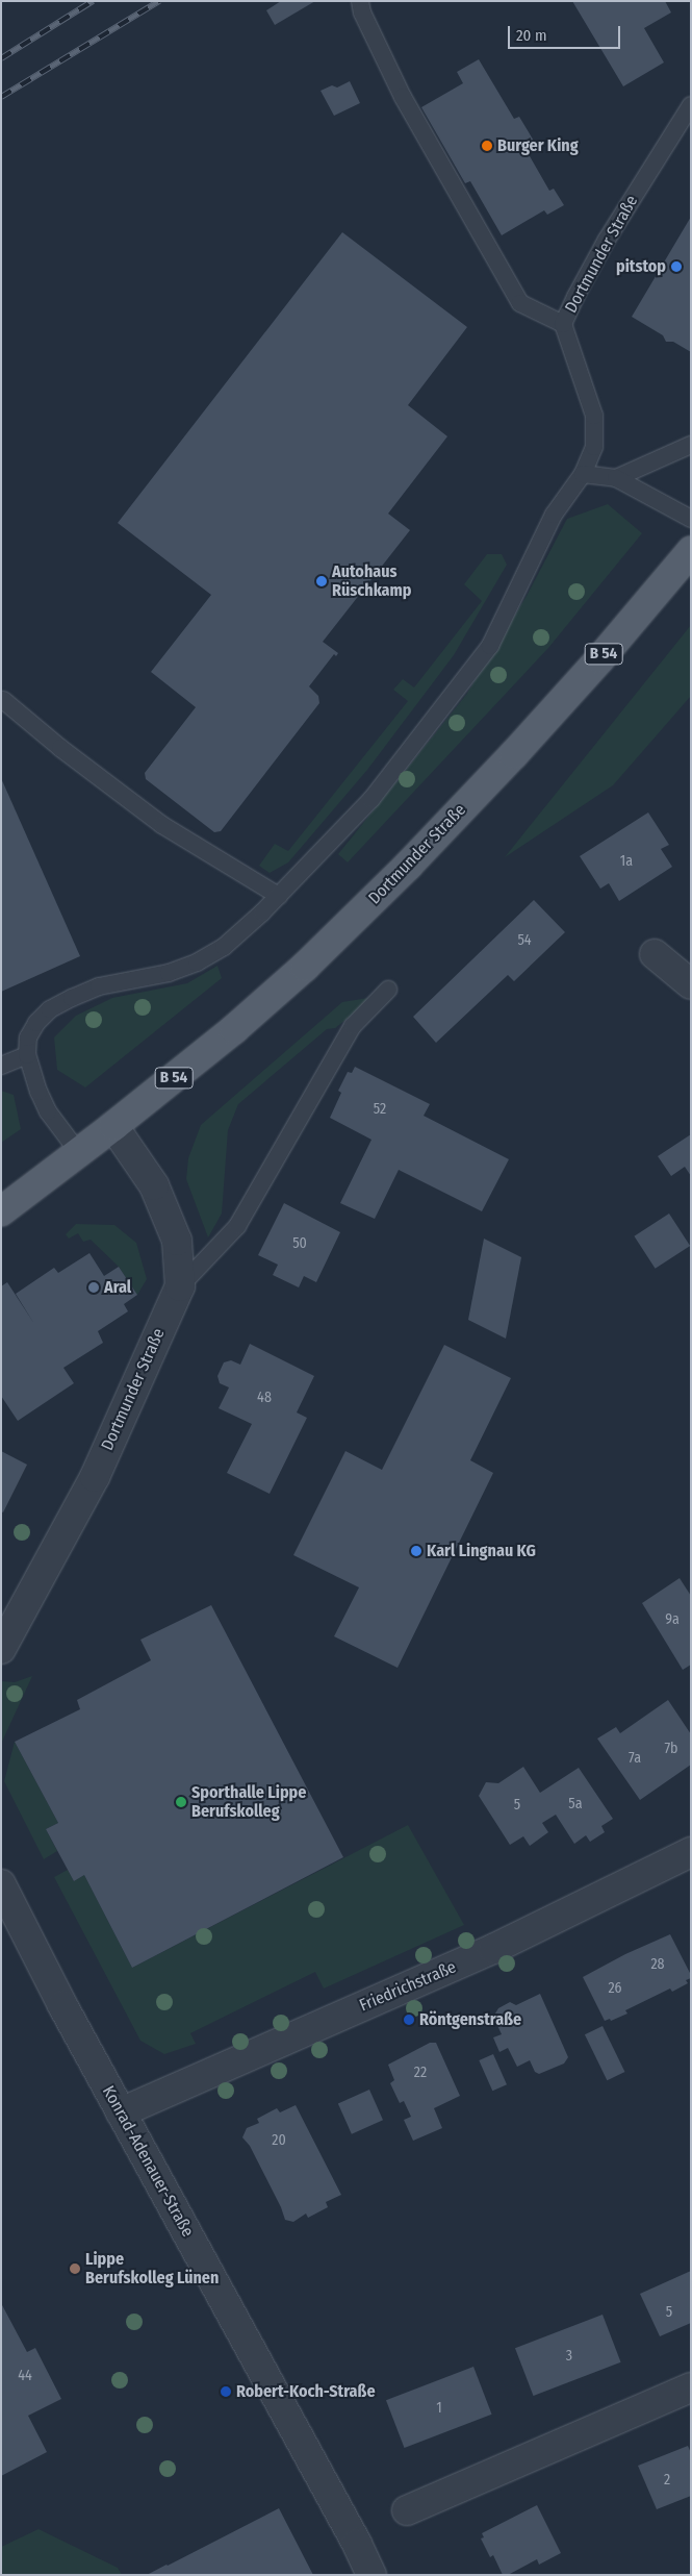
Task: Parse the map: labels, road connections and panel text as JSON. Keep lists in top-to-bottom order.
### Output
{
  "streets": {
    "main road": ["Dortmunder Straße", "B 54"],
    "street": ["Friedrichstraße", "Konrad-Adenauer-Straße"]
  },
  "crossings": [
    ["Friedrichstraße", "Konrad-Adenauer-Straße"]
  ],
  "places": [
    "Burger King",
    "pitstop",
    "Autohaus Rüschkamp",
    "Aral",
    "Karl Lingnau KG",
    "Sporthalle Lippe Berufskolleg",
    "Röntgenstraße",
    "Lippe Berufskolleg Lünen",
    "Robert-Koch-Straße"
  ],
  "house_numbers": [
    "1a",
    "54",
    "52",
    "50",
    "48",
    "9a",
    "7b",
    "7a",
    "5a",
    "5",
    "28",
    "26",
    "22",
    "20",
    "5",
    "3",
    "44",
    "1",
    "2"
  ],
  "scale_bar": "20 m"
}
